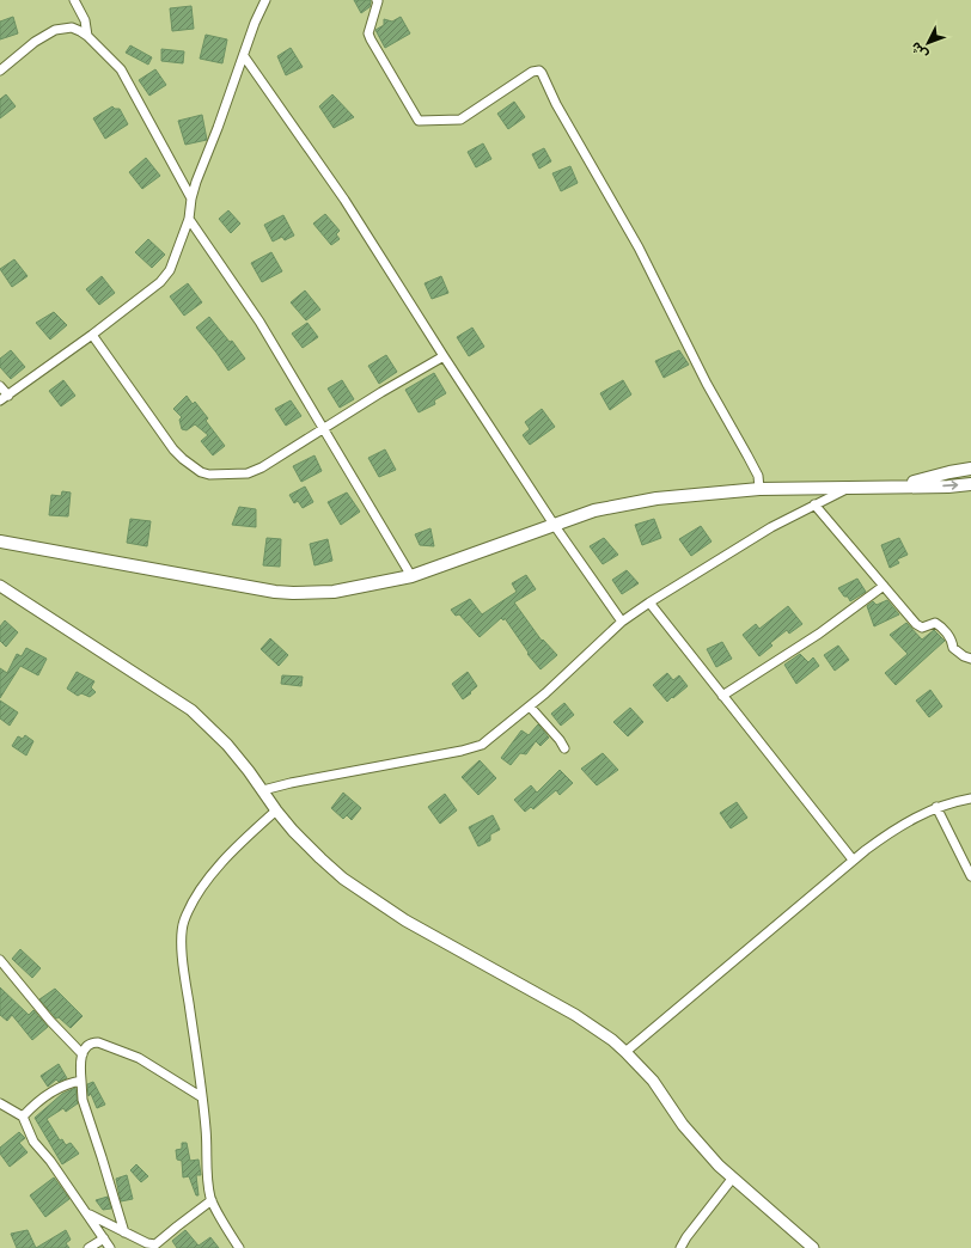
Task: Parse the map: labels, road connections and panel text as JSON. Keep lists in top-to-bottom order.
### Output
{
  "north": "bottom left"
}
